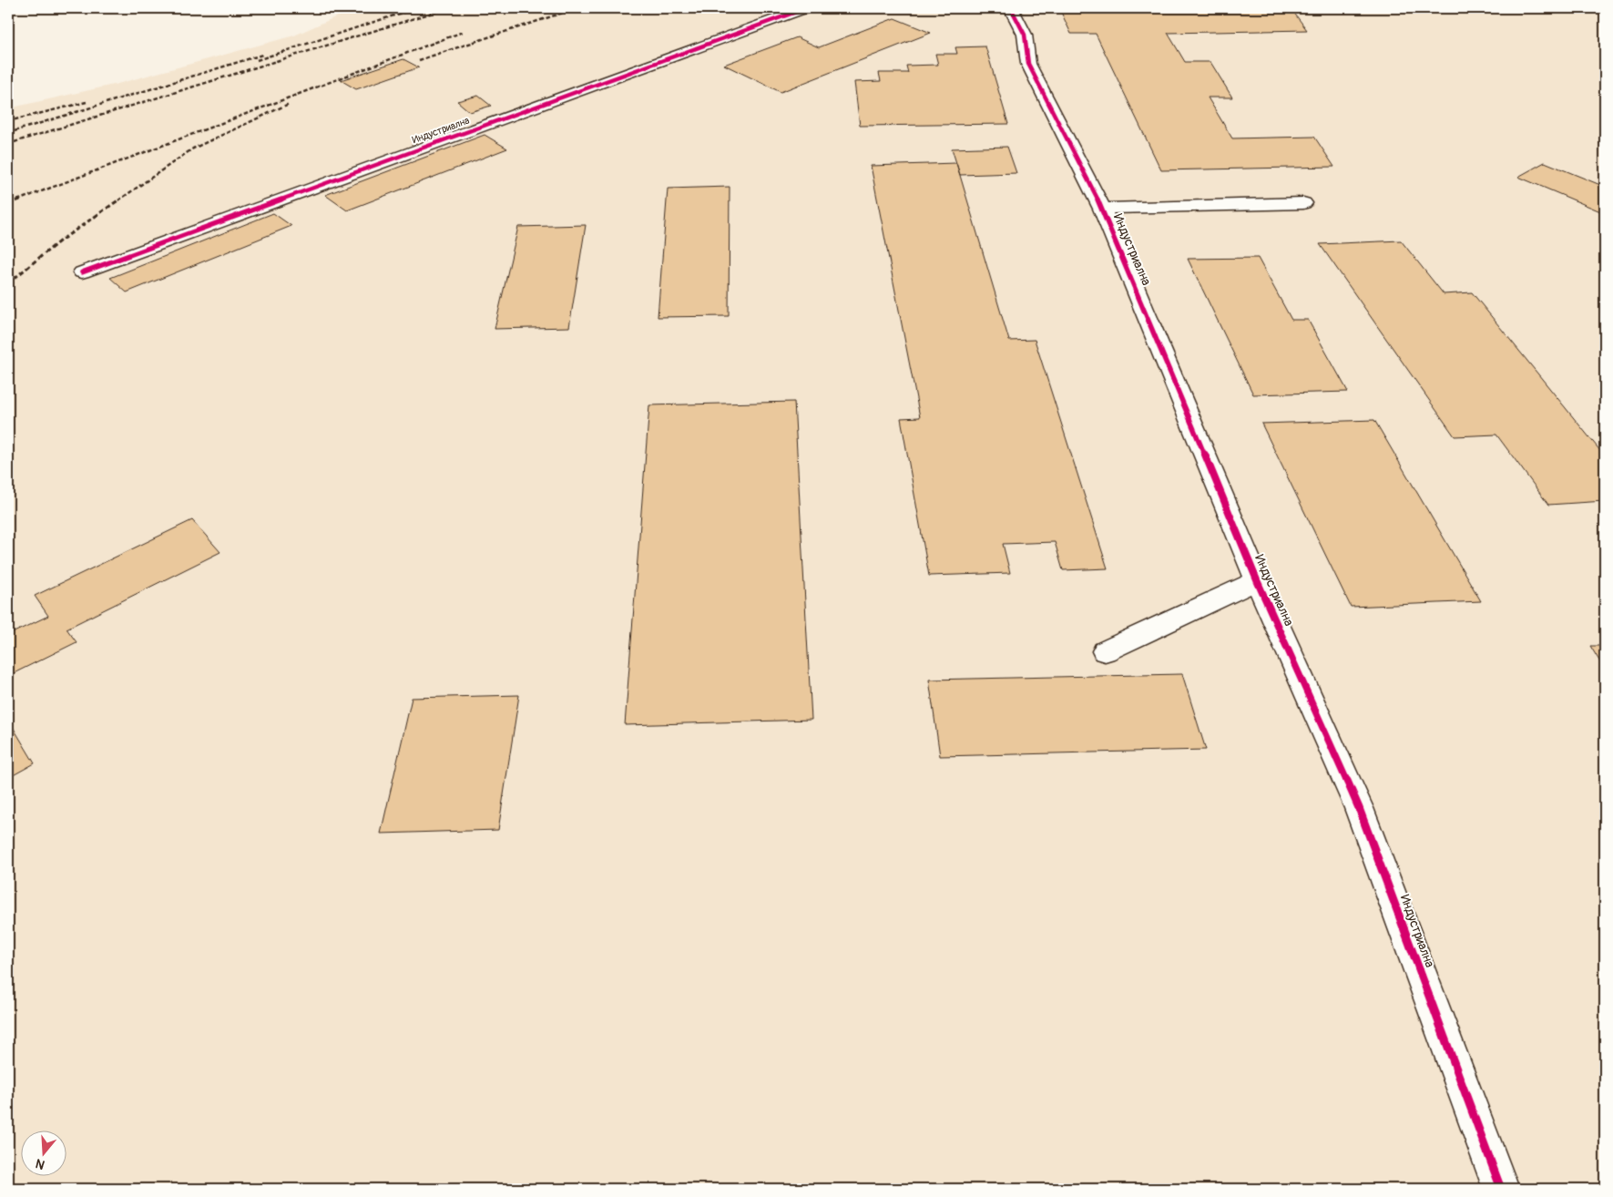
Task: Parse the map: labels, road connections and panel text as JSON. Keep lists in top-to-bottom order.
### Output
{
  "streets": {
    "street": ["Индустриална"]
  },
  "north": "bottom"
}
